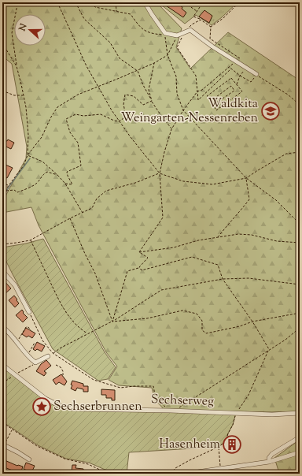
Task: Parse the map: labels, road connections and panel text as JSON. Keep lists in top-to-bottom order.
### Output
{
  "streets": {
    "street": ["Sechserweg"]
  },
  "places": {
    "school or university": ["Waldkita Weingarten-Nessenreben"],
    "place": ["Sechserbrunnen"],
    "building": ["Hasenheim"]
  },
  "north": "left"
}
